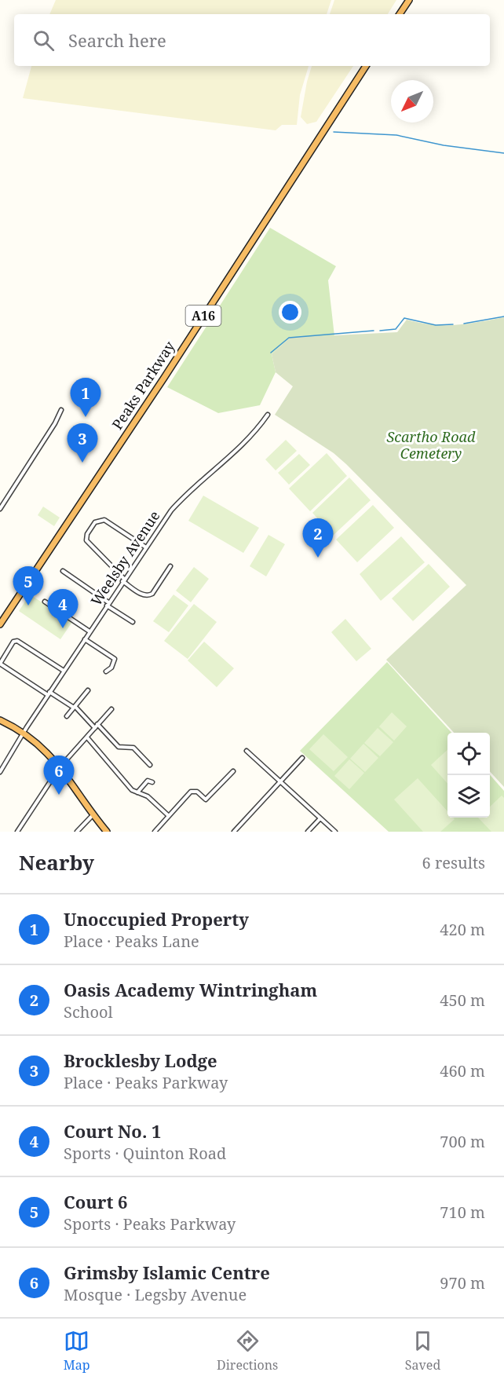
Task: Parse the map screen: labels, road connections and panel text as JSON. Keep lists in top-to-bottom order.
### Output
{
  "streets": {
    "highway": ["A16", "Peaks Parkway"],
    "street": ["Weelsby Avenue"]
  },
  "parks": ["Scartho Road Cemetery"],
  "north": "bottom left",
  "page": {
    "search": "Search here",
    "pins": [
      "1",
      "3",
      "2",
      "5",
      "4",
      "6"
    ],
    "heading": ["Nearby", "6 results"],
    "list": [
      {
        "mark": "1",
        "name": "Unoccupied Property",
        "note": "Place · Peaks Lane",
        "value": "420 m"
      },
      {
        "mark": "2",
        "name": "Oasis Academy Wintringham",
        "note": "School",
        "value": "450 m"
      },
      {
        "mark": "3",
        "name": "Brocklesby Lodge",
        "note": "Place · Peaks Parkway",
        "value": "460 m"
      },
      {
        "mark": "4",
        "name": "Court No. 1",
        "note": "Sports · Quinton Road",
        "value": "700 m"
      },
      {
        "mark": "5",
        "name": "Court 6",
        "note": "Sports · Peaks Parkway",
        "value": "710 m"
      },
      {
        "mark": "6",
        "name": "Grimsby Islamic Centre",
        "note": "Mosque · Legsby Avenue",
        "value": "970 m"
      }
    ],
    "nav": ["Map", "Directions", "Saved"]
  }
}
